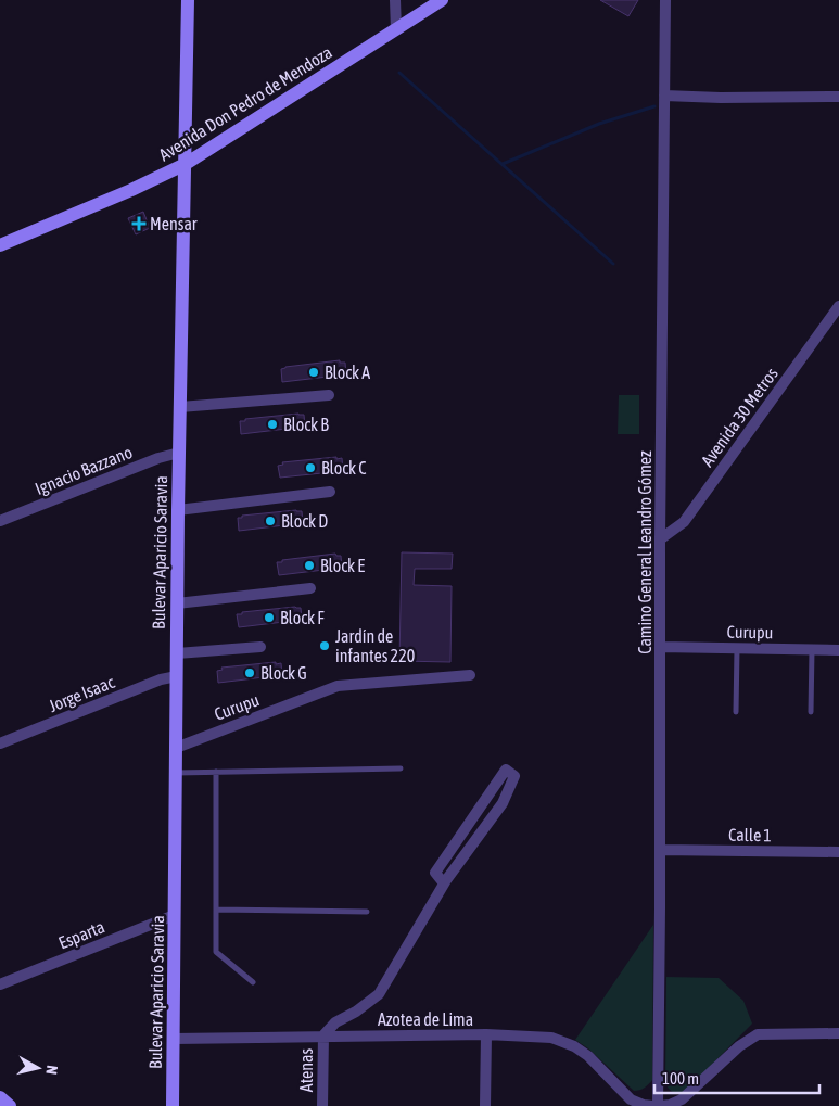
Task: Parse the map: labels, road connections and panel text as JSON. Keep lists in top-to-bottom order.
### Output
{
  "streets": {
    "street": [
      "Avenida Don Pedro de Mendoza",
      "Avenida 30 Metros",
      "Ignacio Bazzano",
      "Bulevar Aparicio Saravia",
      "Camino General Leandro Gómez",
      "Curupu",
      "Jorge Isaac",
      "Calle 1",
      "Esparta",
      "Azotea de Lima",
      "Atenas"
    ]
  },
  "crossings": [
    ["Avenida Don Pedro de Mendoza", "Bulevar Aparicio Saravia"],
    ["Avenida 30 Metros", "Camino General Leandro Gómez"],
    ["Ignacio Bazzano", "Bulevar Aparicio Saravia"],
    ["Bulevar Aparicio Saravia", "Curupu"],
    ["Bulevar Aparicio Saravia", "Jorge Isaac"],
    ["Bulevar Aparicio Saravia", "Esparta"],
    ["Bulevar Aparicio Saravia", "Azotea de Lima"],
    ["Camino General Leandro Gómez", "Curupu"],
    ["Camino General Leandro Gómez", "Calle 1"],
    ["Azotea de Lima", "Atenas"]
  ],
  "places": {
    "health": ["Mensar"],
    "other": [
      "Block A",
      "Block B",
      "Block C",
      "Block D",
      "Block E",
      "Block F",
      "Jardín de infantes 220",
      "Block G"
    ]
  },
  "scale_bar": "100 m",
  "north": "right"
}
